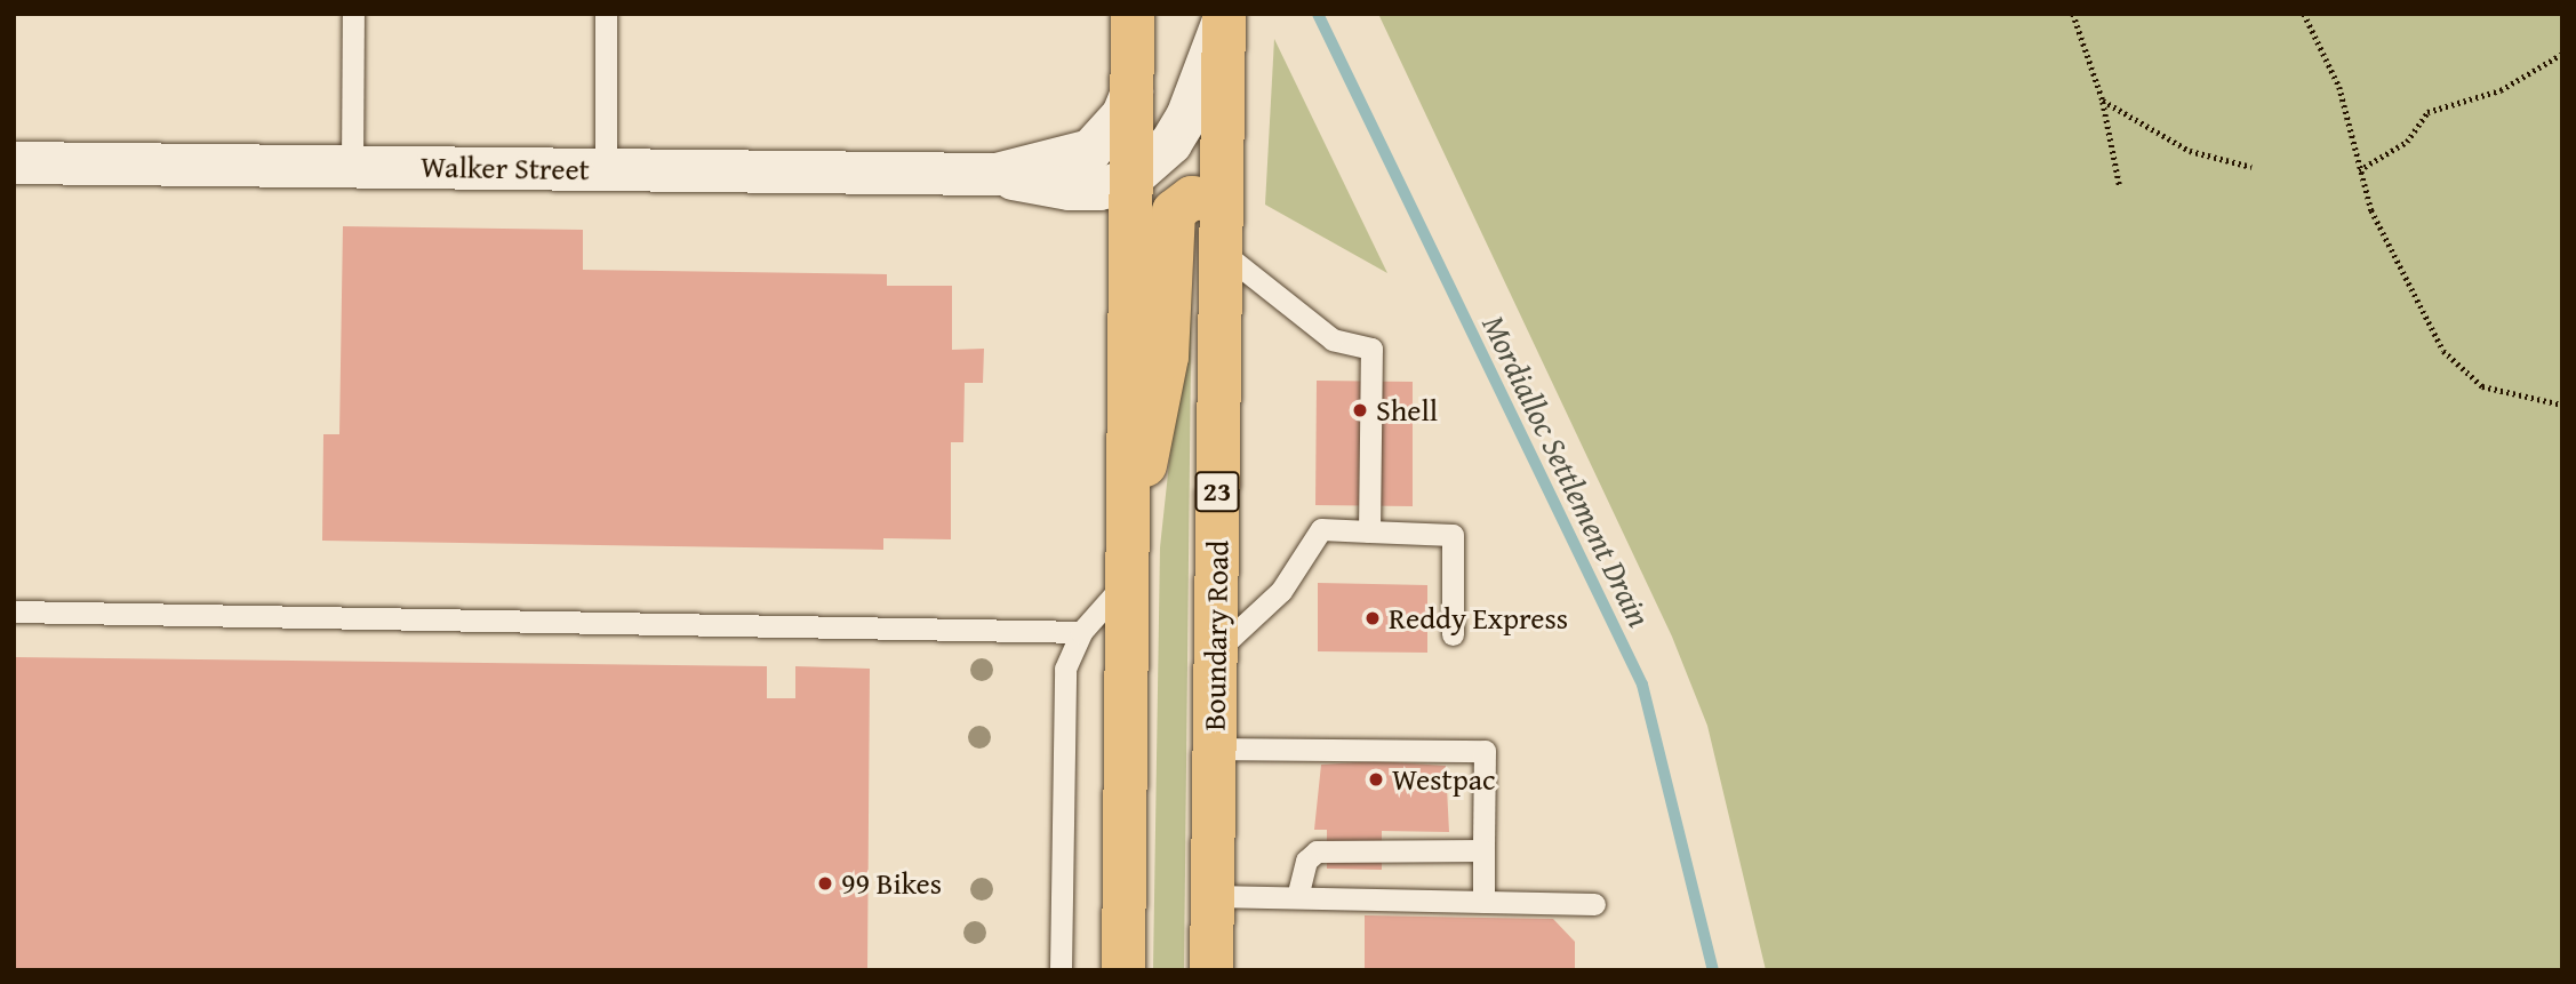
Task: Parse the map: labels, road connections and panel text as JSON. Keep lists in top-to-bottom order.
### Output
{
  "streets": {
    "main road": ["23", "Boundary Road"],
    "street": ["Walker Street"]
  },
  "crossings": [
    ["Walker Street", "Boundary Road"]
  ],
  "water": ["Mordialloc Settlement Drain"],
  "places": [
    "Shell",
    "Reddy Express",
    "Westpac",
    "99 Bikes"
  ]
}
